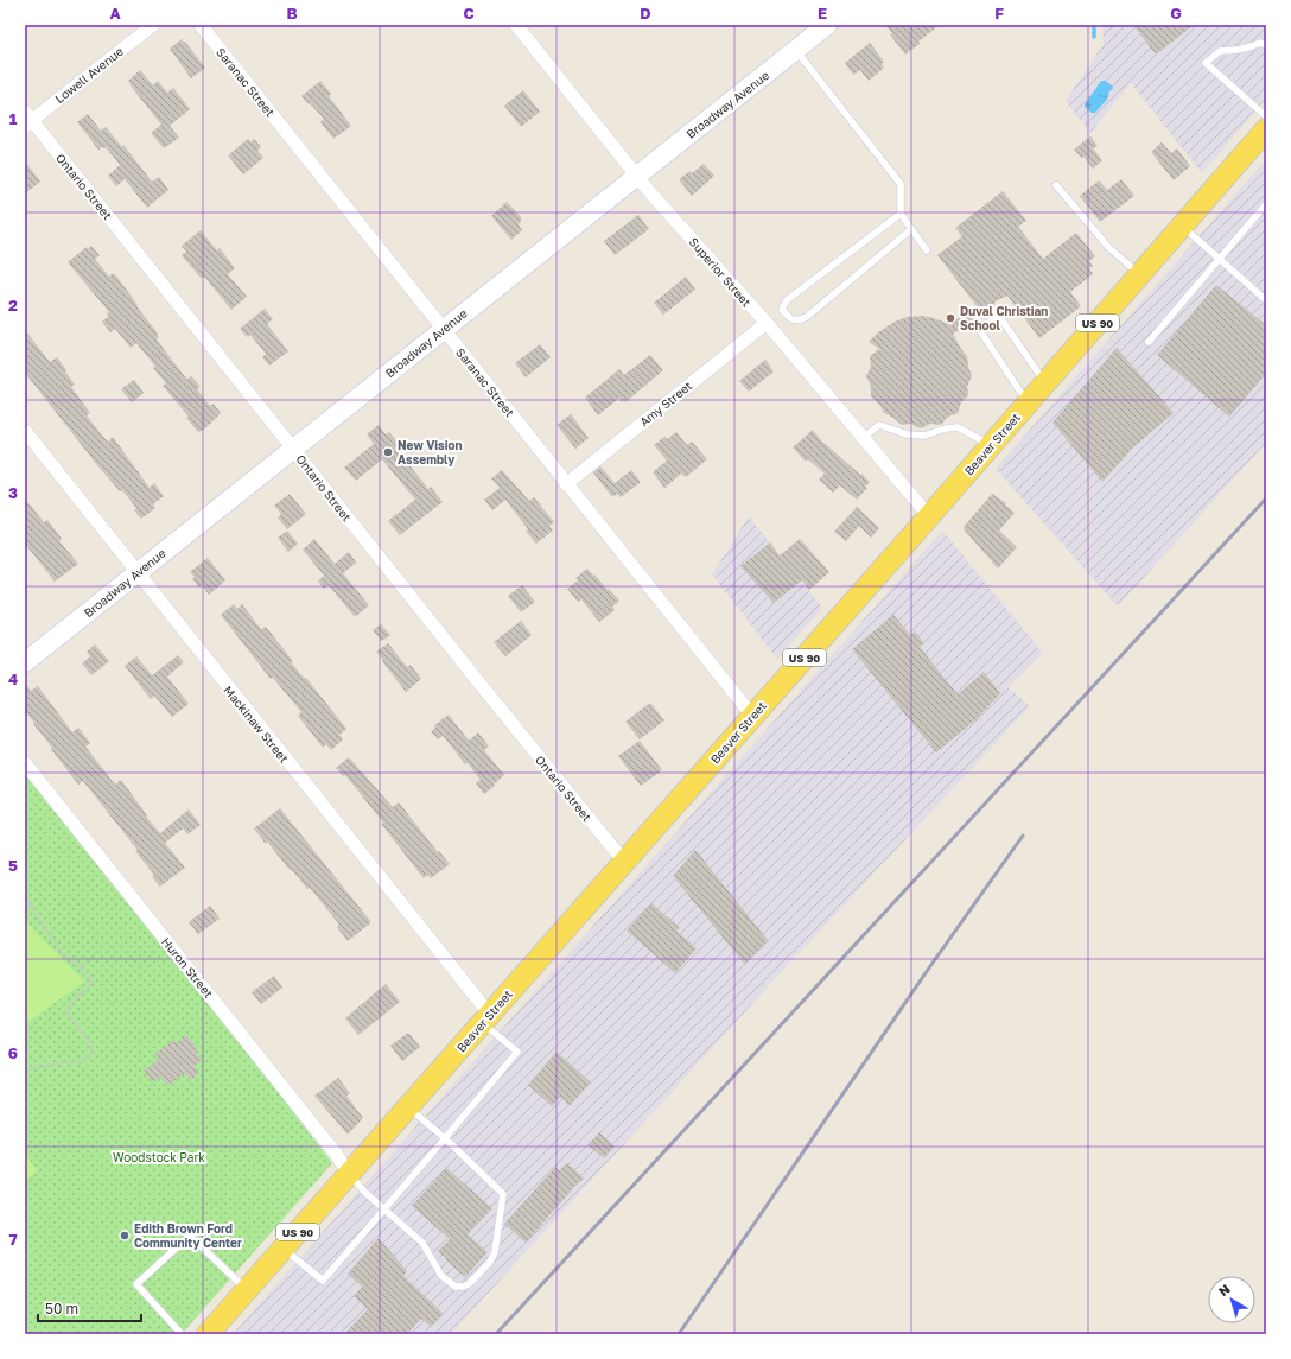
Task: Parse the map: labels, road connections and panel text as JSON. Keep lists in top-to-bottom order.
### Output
{
  "streets": {
    "main road": ["US 90", "Beaver Street"],
    "street": [
      "Lowell Avenue",
      "Saranac Street",
      "Broadway Avenue",
      "Ontario Street",
      "Superior Street",
      "Amy Street",
      "Mackinaw Street",
      "Huron Street"
    ]
  },
  "crossings": [
    ["Lowell Avenue", "Ontario Street"],
    ["Saranac Street", "Broadway Avenue"],
    ["Saranac Street", "Amy Street"],
    ["Saranac Street", "Beaver Street"],
    ["Broadway Avenue", "Ontario Street"],
    ["Broadway Avenue", "Superior Street"],
    ["Broadway Avenue", "Mackinaw Street"],
    ["Ontario Street", "Beaver Street"],
    ["Superior Street", "Amy Street"],
    ["Superior Street", "Beaver Street"],
    ["Beaver Street", "Mackinaw Street"],
    ["Beaver Street", "Huron Street"]
  ],
  "parks": ["Woodstock Park"],
  "places": ["Duval Christian School", "New Vision Assembly", "Edith Brown Ford Community Center"],
  "scale_bar": "50 m",
  "north": "top left",
  "grid": {
    "columns": [
      "A",
      "B",
      "C",
      "D",
      "E",
      "F",
      "G"
    ],
    "rows": [
      "1",
      "2",
      "3",
      "4",
      "5",
      "6",
      "7"
    ]
  }
}
